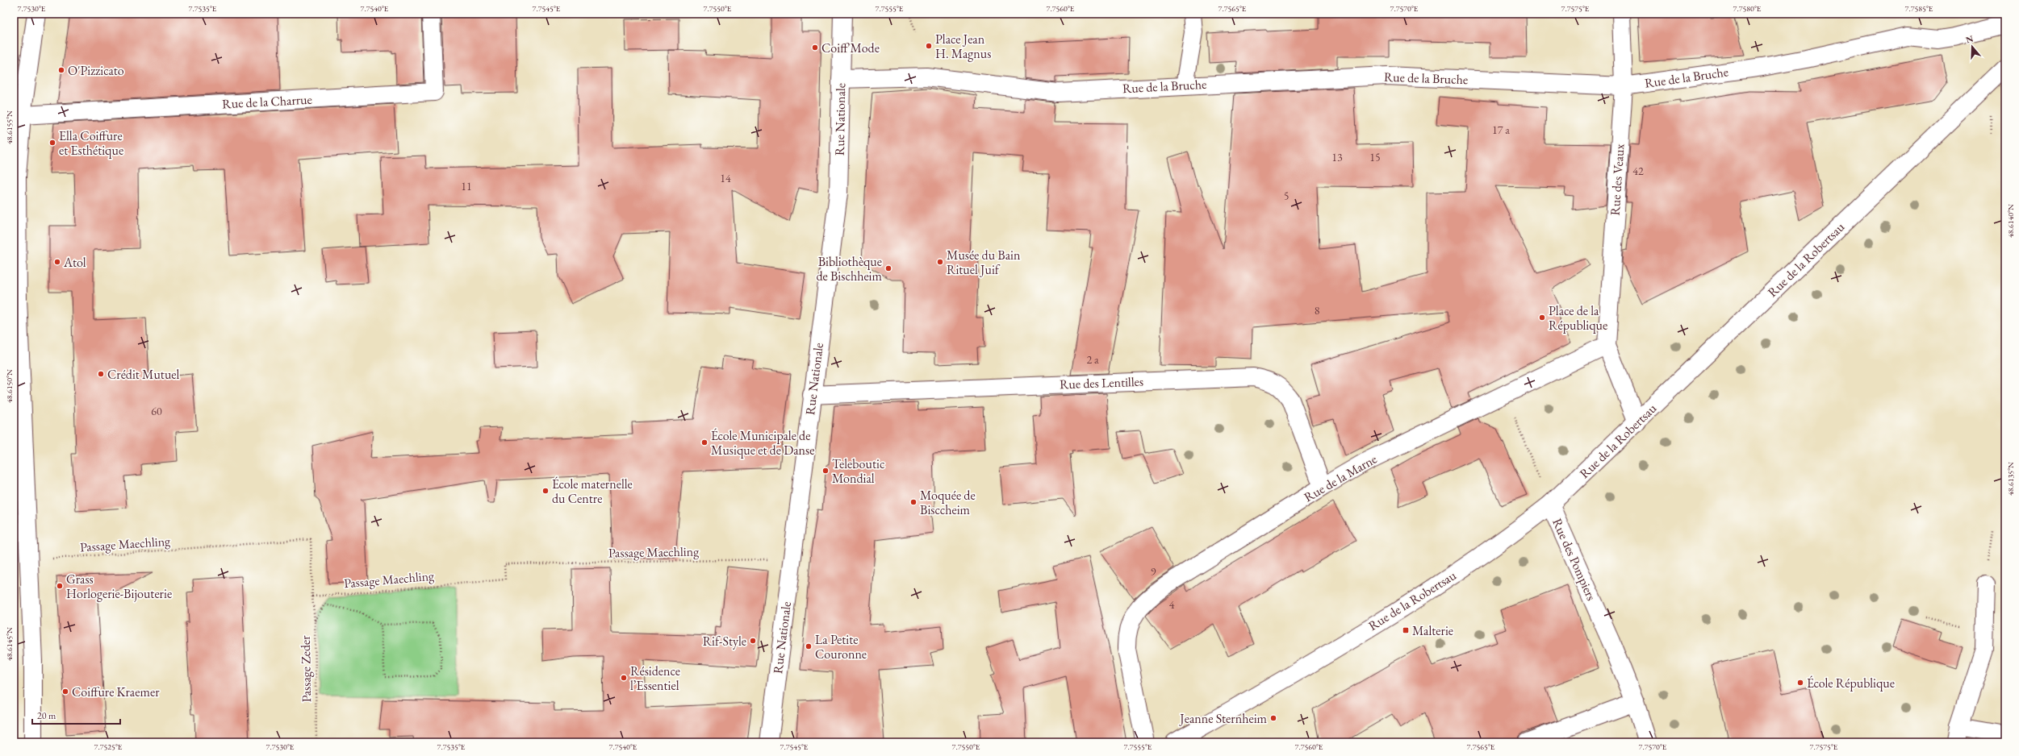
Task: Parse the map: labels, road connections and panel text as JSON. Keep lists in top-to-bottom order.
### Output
{
  "streets": {
    "street": [
      "Rue de la Bruche",
      "Rue de la Charrue",
      "Rue Nationale",
      "Rue des Veaux",
      "Rue de la Robertsau",
      "Rue des Lentilles",
      "Rue de la Marne",
      "Rue des Pompiers"
    ],
    "path": ["Passage Maechling", "Passage Zeder"]
  },
  "crossings": [
    ["Rue de la Bruche", "Rue Nationale"],
    ["Rue de la Bruche", "Rue des Veaux"],
    ["Rue Nationale", "Rue des Lentilles"],
    ["Rue Nationale", "Passage Maechling"],
    ["Rue des Veaux", "Rue de la Marne"],
    ["Rue de la Robertsau", "Rue des Pompiers"],
    ["Rue des Lentilles", "Rue de la Marne"],
    ["Rue de la Marne", "Rue des Pompiers"],
    ["Passage Maechling", "Passage Zeder"]
  ],
  "places": {
    "other": [
      "Place Jean H. Magnus",
      "Coiff'Mode",
      "O'Pizzicato",
      "Ella Coiffure et Esthétique",
      "Atol",
      "Musée du Bain Rituel Juif",
      "Bibliothèque de Bischheim",
      "Place de la République",
      "Crédit Mutuel",
      "École Municipale de Musique et de Danse",
      "Teleboutic Mondial",
      "École maternelle du Centre",
      "Moquée de Bisccheim",
      "Grass Horlogerie-Bijouterie",
      "Rif-Style",
      "La Petite Couronne",
      "Résidence l’Essentiel",
      "École République",
      "Coiffure Kraemer",
      "Jeanne Sternheim"
    ],
    "transit": ["Malterie"]
  },
  "house_numbers": [
    "17 a",
    "13",
    "15",
    "42",
    "14",
    "11",
    "5",
    "8",
    "2 a",
    "60",
    "9",
    "4"
  ],
  "scale_bar": "20 m",
  "north": "top",
  "coordinates": [
    "7.7530°E",
    "7.7535°E",
    "7.7540°E",
    "7.7545°E",
    "7.7550°E",
    "7.7555°E",
    "7.7560°E",
    "7.7565°E",
    "7.7570°E",
    "7.7575°E",
    "7.7580°E",
    "7.7585°E",
    "48.6155°N",
    "48.6140°N",
    "48.6150°N",
    "48.6135°N",
    "48.6145°N",
    "7.7525°E"
  ]
}
